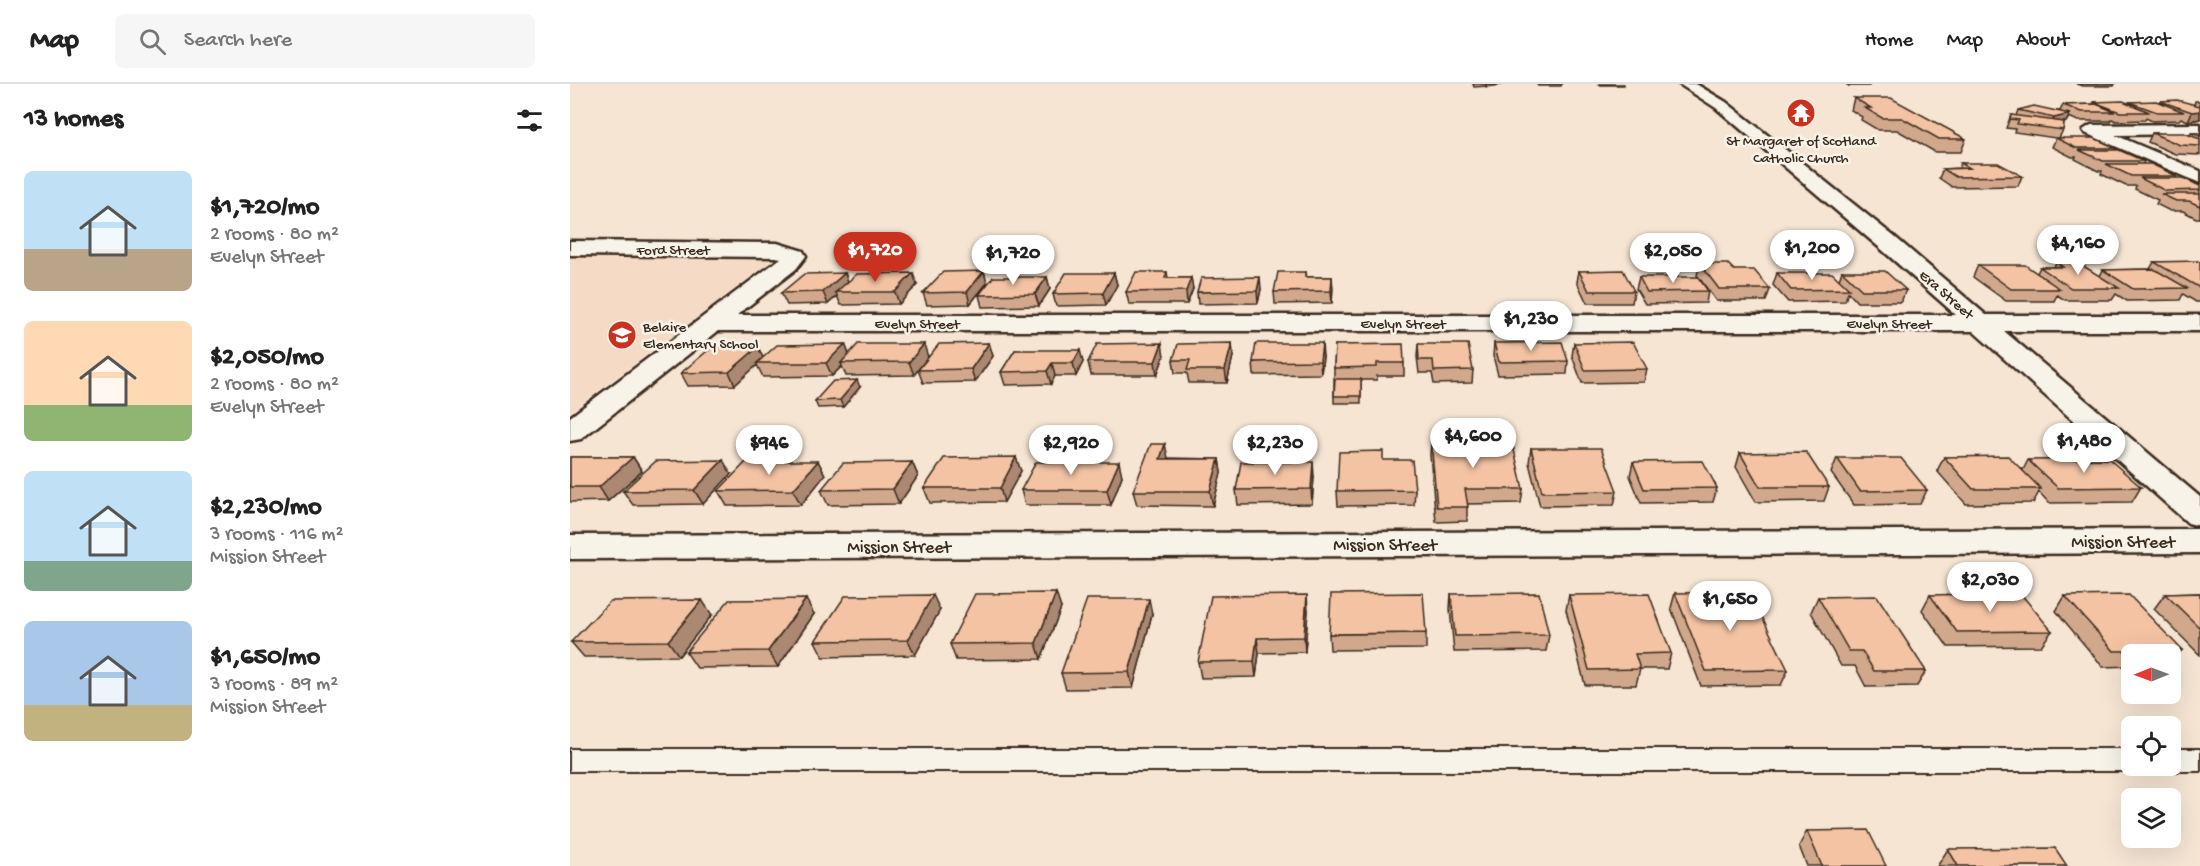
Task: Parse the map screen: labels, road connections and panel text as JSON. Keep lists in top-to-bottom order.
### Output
{
  "streets": {
    "street": [
      "Ford Street",
      "Era Street",
      "Evelyn Street",
      "Mission Street"
    ]
  },
  "crossings": [
    ["Ford Street", "Evelyn Street"],
    ["Era Street", "Evelyn Street"]
  ],
  "places": {
    "temple": ["St Margaret of Scotland Catholic Church"],
    "school or university": ["Belaire Elementary School"]
  },
  "north": "left",
  "page": {
    "header": "Map",
    "search": "Search here",
    "nav": [
      "Home",
      "Map",
      "About",
      "Contact"
    ],
    "heading": "13 homes",
    "list": [
      {
        "name": "$1,720/mo",
        "note": "2 rooms · 80 m² · Evelyn Street"
      },
      {
        "name": "$2,050/mo",
        "note": "2 rooms · 80 m² · Evelyn Street"
      },
      {
        "name": "$2,230/mo",
        "note": "3 rooms · 116 m² · Mission Street"
      },
      {
        "name": "$1,650/mo",
        "note": "3 rooms · 89 m² · Mission Street"
      }
    ],
    "price": [
      "$4,160",
      "$1,200",
      "$1,720",
      "$2,050",
      "$1,720",
      "$1,230",
      "$4,600",
      "$1,480",
      "$946",
      "$2,920",
      "$2,230",
      "$2,030",
      "$1,650"
    ]
  }
}
